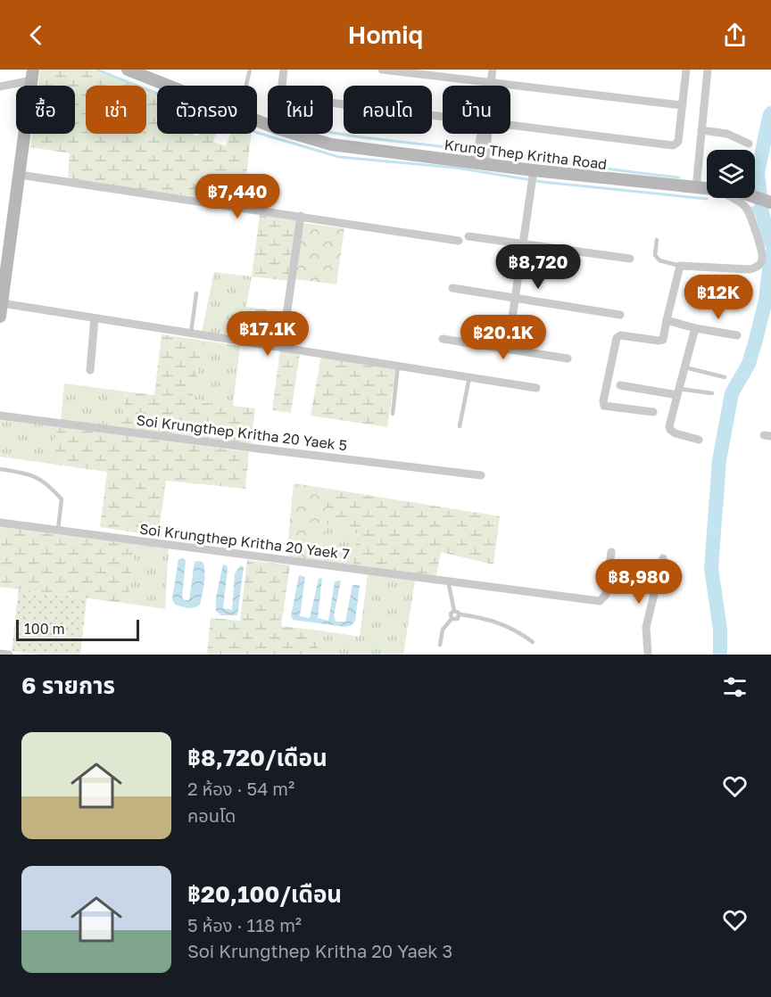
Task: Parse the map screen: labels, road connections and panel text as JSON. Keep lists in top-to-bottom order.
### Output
{
  "streets": {
    "main road": ["Krung Thep Kritha Road"],
    "street": ["Soi Krungthep Kritha 20 Yaek 5", "Soi Krungthep Kritha 20 Yaek 7"]
  },
  "scale_bar": "100 m",
  "page": {
    "header": "Homiq",
    "chip": [
      "ซื้อ",
      "เช่า",
      "ตัวกรอง",
      "ใหม่",
      "คอนโด",
      "บ้าน"
    ],
    "price": [
      "฿7,440",
      "฿8,720",
      "฿12K",
      "฿17.1K",
      "฿20.1K",
      "฿8,980"
    ],
    "scale": "100 m",
    "heading": "6 รายการ",
    "list": [
      {
        "name": "฿8,720/เดือน",
        "note": "2 ห้อง · 54 m² · คอนโด"
      },
      {
        "name": "฿20,100/เดือน",
        "note": "5 ห้อง · 118 m² · Soi Krungthep Kritha 20 Yaek 3"
      }
    ]
  }
}
